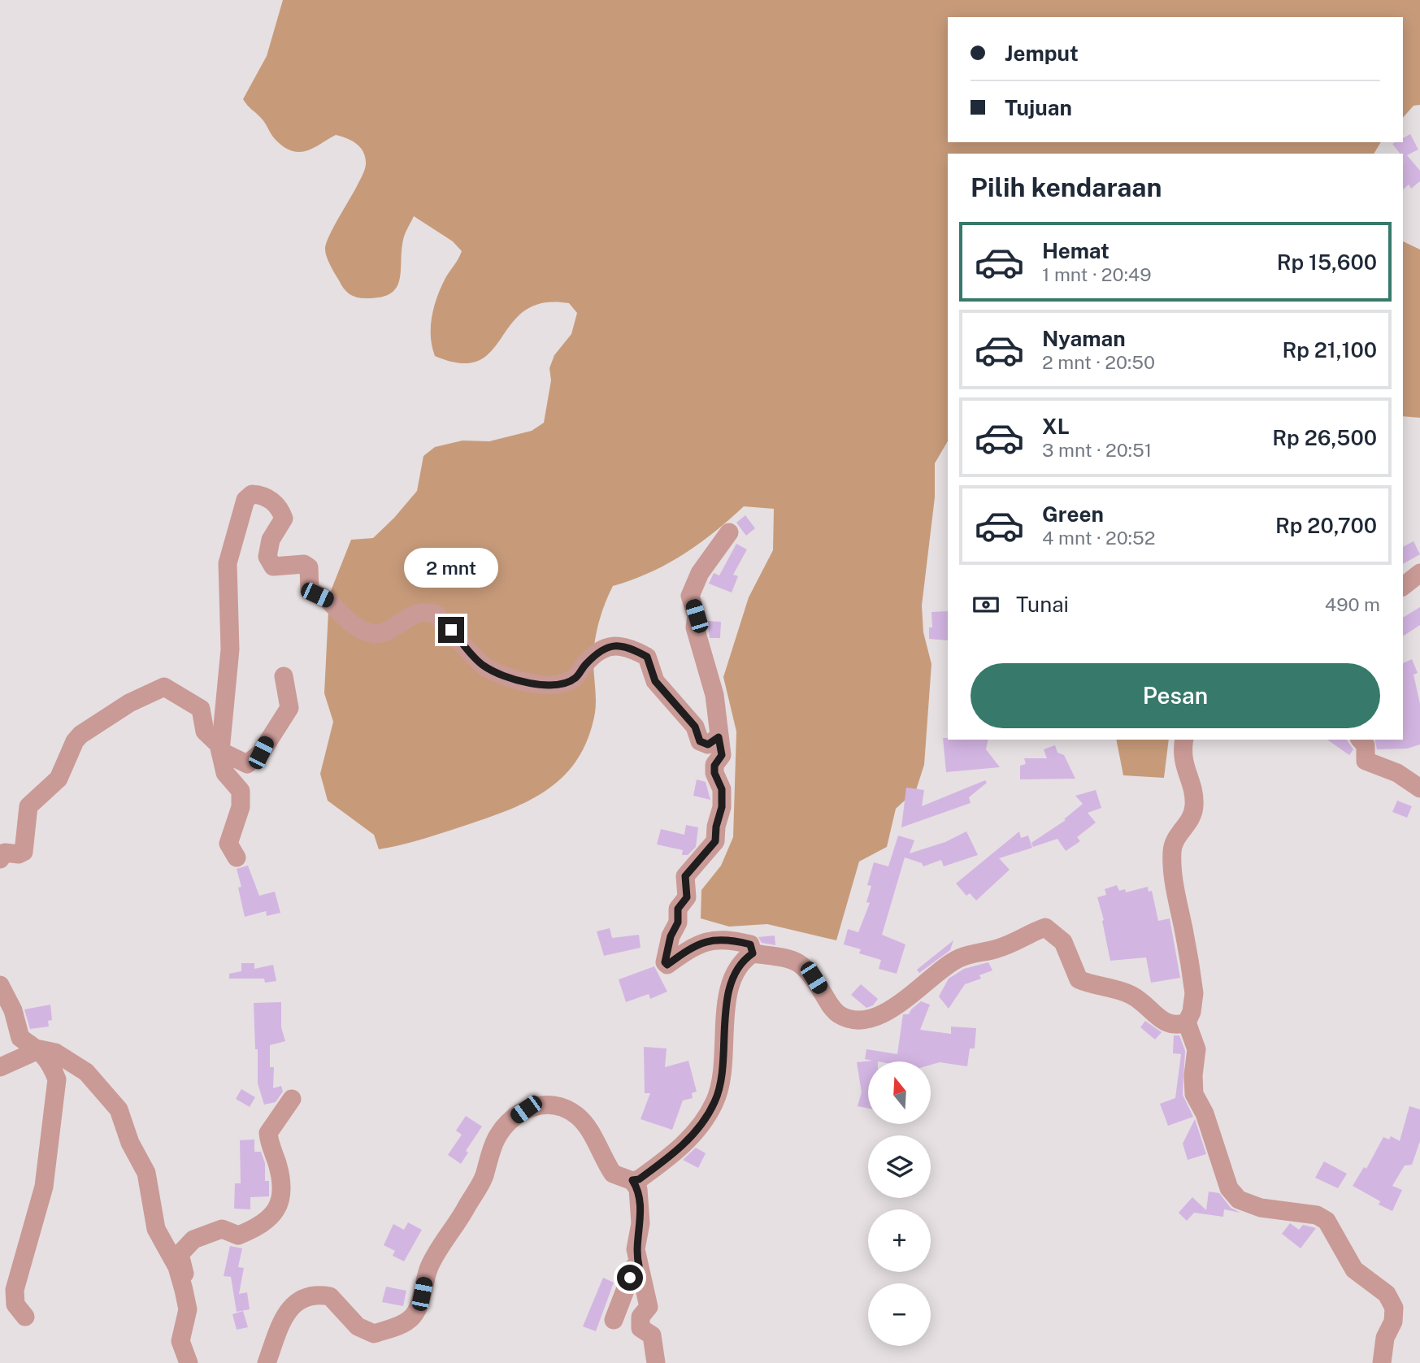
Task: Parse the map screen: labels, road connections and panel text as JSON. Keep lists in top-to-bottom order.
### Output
{
  "north": "top",
  "page": {
    "banner": ["Jemput", "Tujuan"],
    "heading": "Pilih kendaraan",
    "list": [
      {
        "name": "Hemat",
        "note": "1 mnt · 20:49",
        "value": "Rp 15,600"
      },
      {
        "name": "Nyaman",
        "note": "2 mnt · 20:50",
        "value": "Rp 21,100"
      },
      {
        "name": "XL",
        "note": "3 mnt · 20:51",
        "value": "Rp 26,500"
      },
      {
        "name": "Green",
        "note": "4 mnt · 20:52",
        "value": "Rp 20,700"
      }
    ],
    "bubble": "2 mnt",
    "pay": ["Tunai", "490 m"],
    "buttons": "Pesan",
    "map_buttons": ["+", "−"]
  }
}
